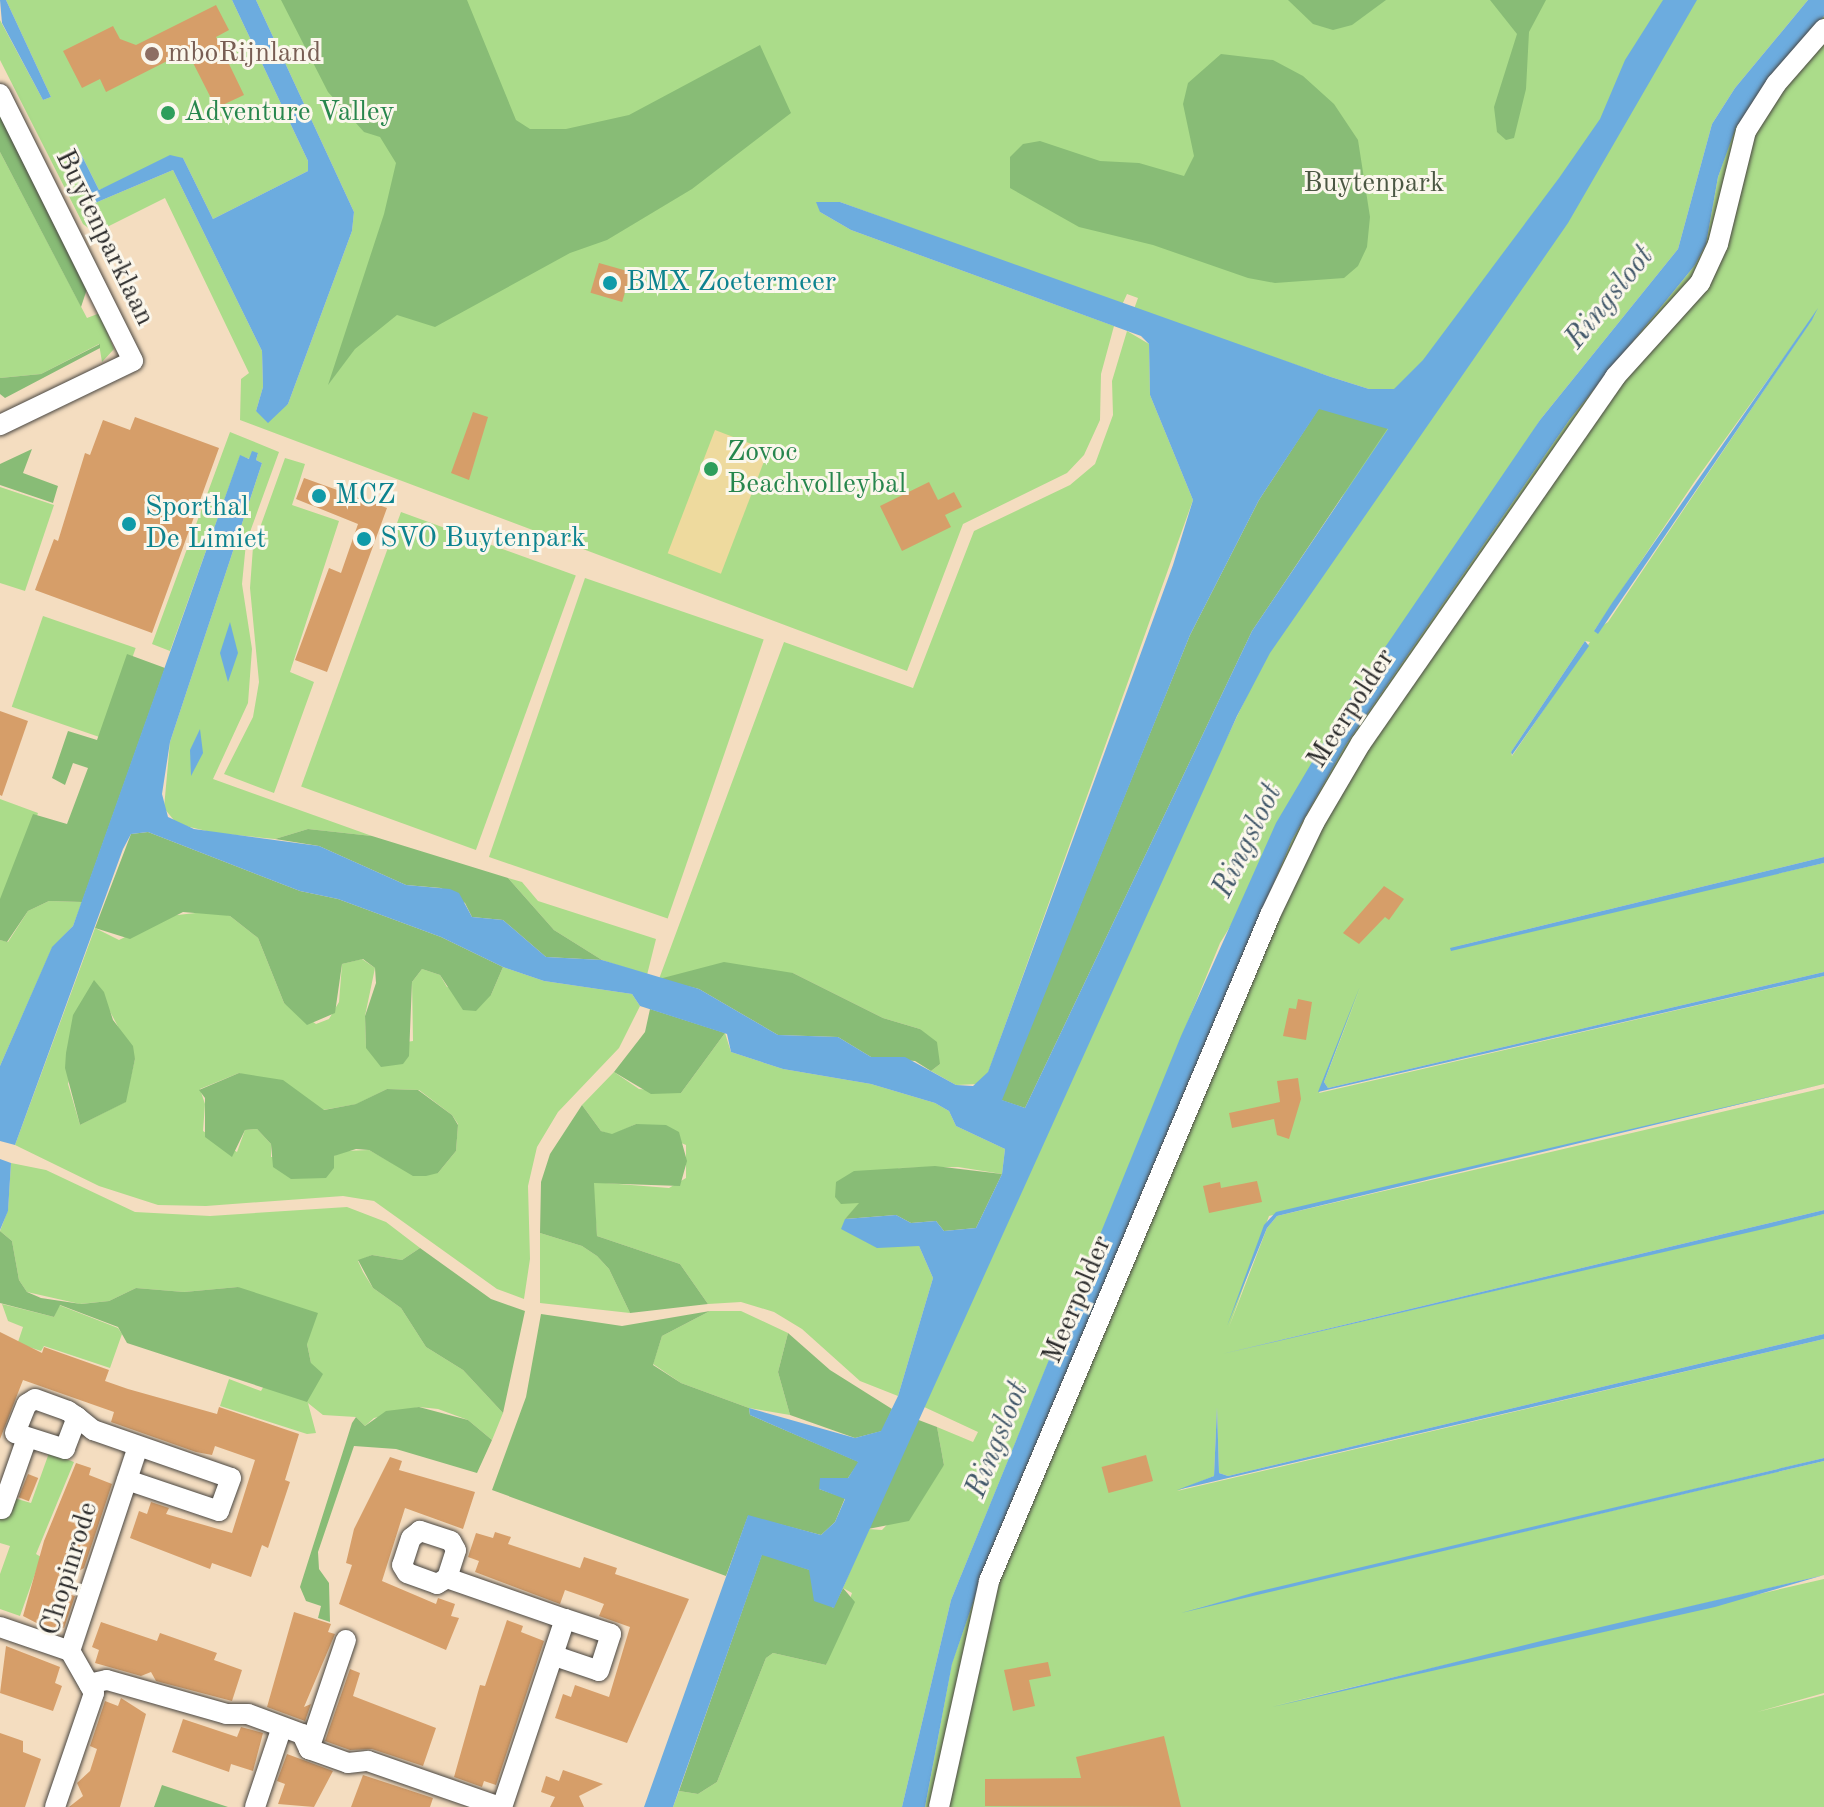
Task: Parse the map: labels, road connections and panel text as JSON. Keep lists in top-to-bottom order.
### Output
{
  "streets": {
    "street": ["Buytenparklaan", "Meerpolder", "Chopinrode"]
  },
  "water": ["Ringsloot"],
  "parks": ["Buytenpark"],
  "places": [
    "mboRijnland",
    "Adventure Valley",
    "BMX Zoetermeer",
    "Zovoc Beachvolleybal",
    "MCZ",
    "Sporthal De Limiet",
    "SVO Buytenpark"
  ]
}
